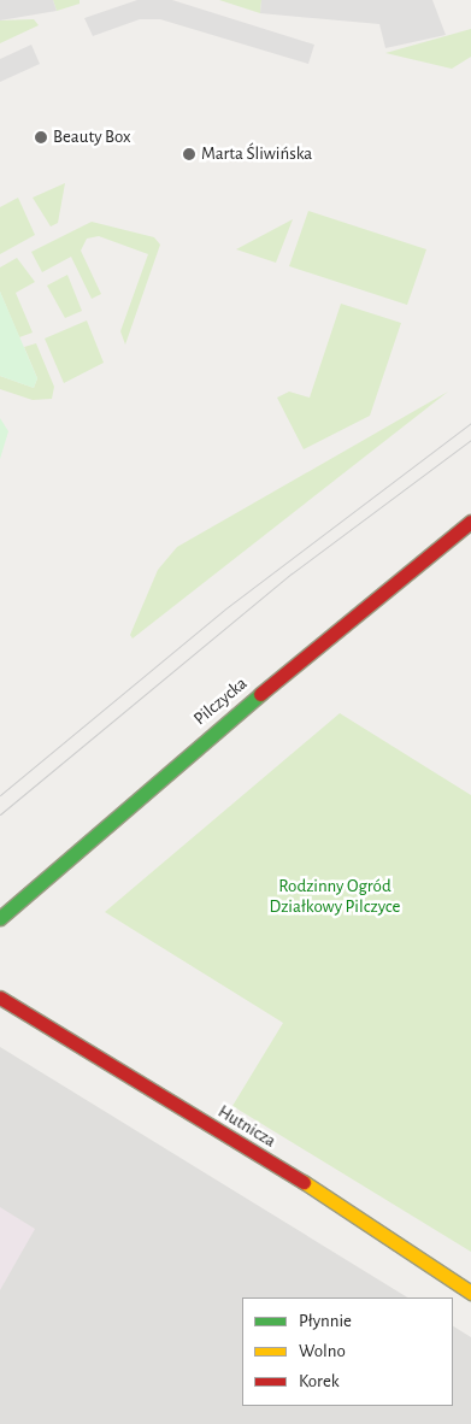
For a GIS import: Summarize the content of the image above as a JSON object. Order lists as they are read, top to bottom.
{
  "streets": {
    "street": ["Pilczycka", "Hutnicza"]
  },
  "parks": ["Rodzinny Ogród Działkowy Pilczyce"],
  "places": ["Beauty Box", "Marta Śliwińska"],
  "legend": ["Płynnie", "Wolno", "Korek"]
}
